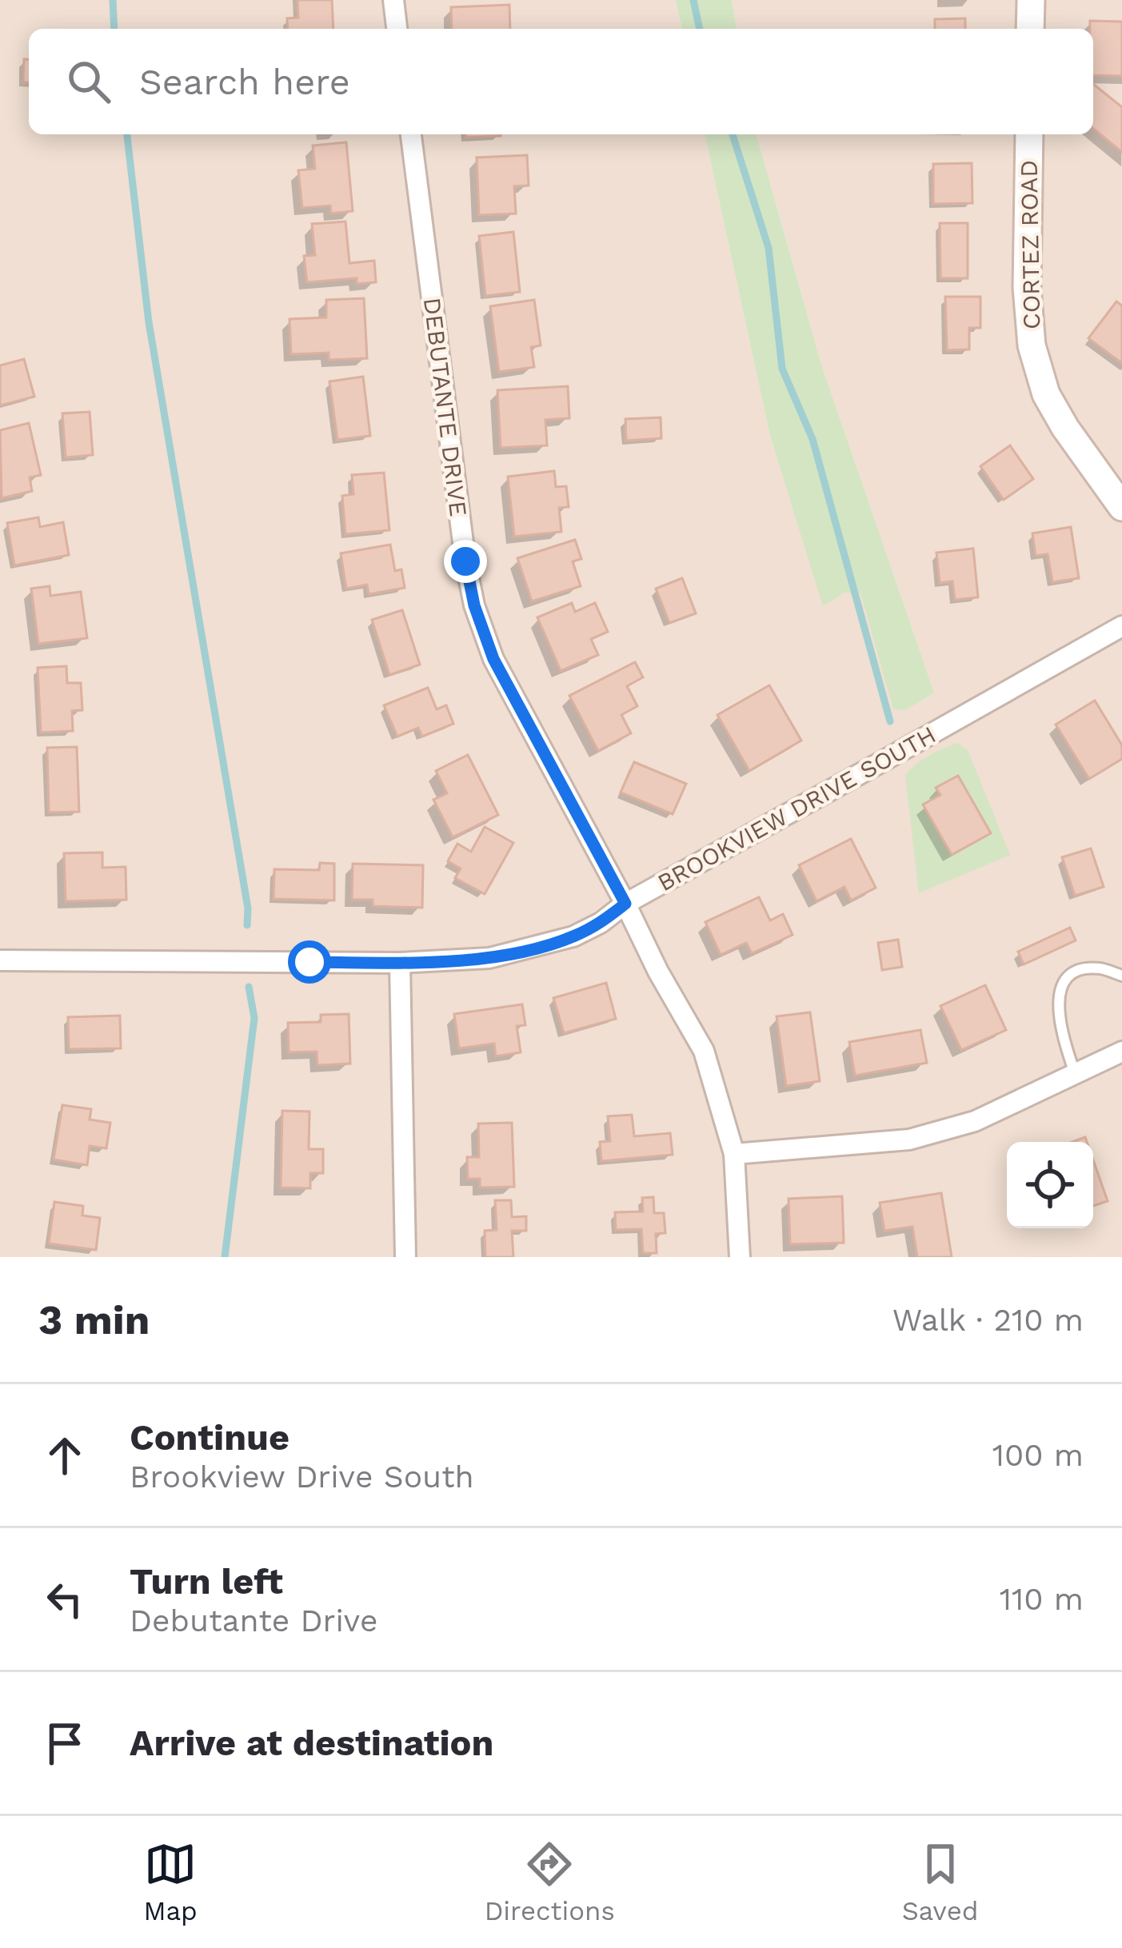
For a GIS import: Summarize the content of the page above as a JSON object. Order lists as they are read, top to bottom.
{
  "streets": {
    "street": ["CORTEZ ROAD", "DEBUTANTE DRIVE", "BROOKVIEW DRIVE SOUTH"]
  },
  "crossings": [
    ["DEBUTANTE DRIVE", "BROOKVIEW DRIVE SOUTH"]
  ],
  "page": {
    "search": "Search here",
    "heading": ["3 min", "Walk · 210 m"],
    "list": [
      ["Continue", "Brookview Drive South", "100 m"],
      ["Turn left", "Debutante Drive", "110 m"],
      "Arrive at destination"
    ],
    "nav": ["Map", "Directions", "Saved"]
  }
}
